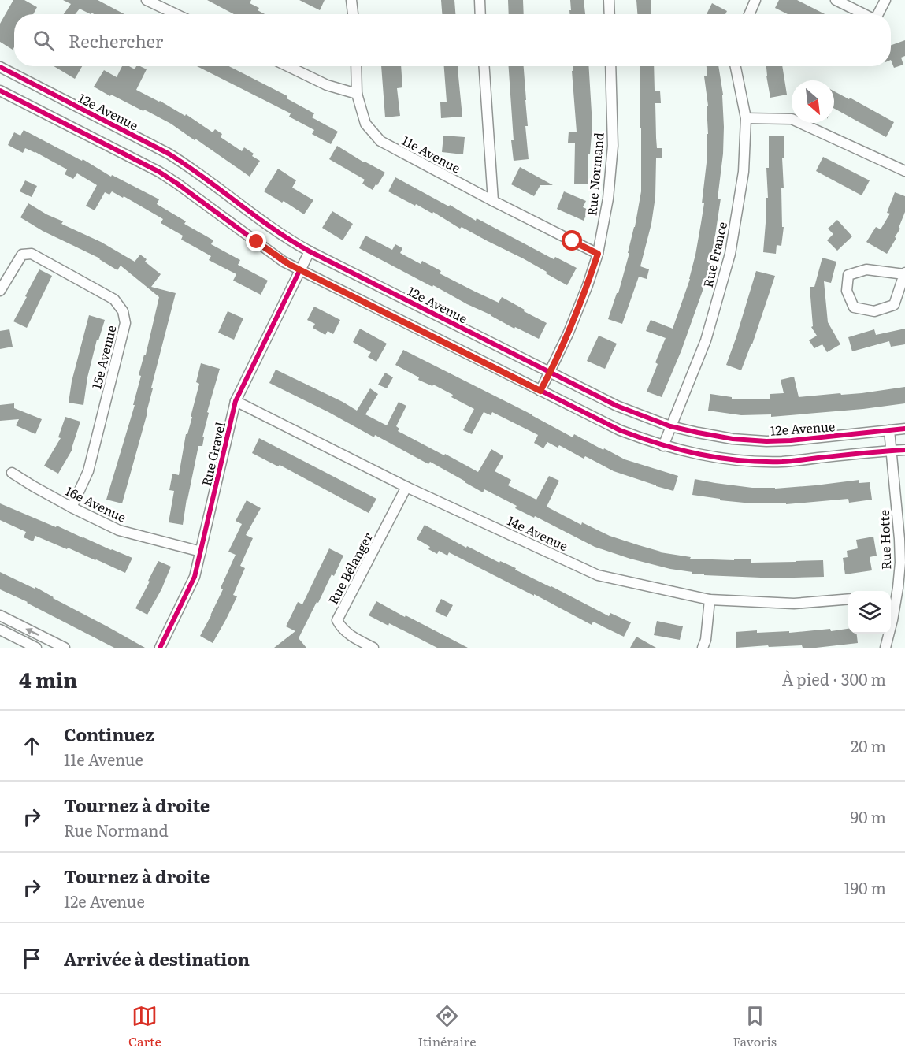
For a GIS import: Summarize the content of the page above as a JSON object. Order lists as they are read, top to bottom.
{
  "streets": {
    "street": [
      "12e Avenue",
      "11e Avenue",
      "Rue Normand",
      "Rue France",
      "15e Avenue",
      "Rue Gravel",
      "16e Avenue",
      "14e Avenue",
      "Rue Hotte",
      "Rue Bélanger"
    ]
  },
  "crossings": [
    ["12e Avenue", "Rue Normand"],
    ["12e Avenue", "Rue France"],
    ["12e Avenue", "Rue Gravel"],
    ["12e Avenue", "Rue Hotte"],
    ["11e Avenue", "Rue Normand"],
    ["15e Avenue", "16e Avenue"],
    ["Rue Gravel", "16e Avenue"],
    ["Rue Gravel", "14e Avenue"],
    ["14e Avenue", "Rue Bélanger"]
  ],
  "north": "bottom right",
  "page": {
    "search": "Rechercher",
    "heading": ["4 min", "À pied · 300 m"],
    "list": [
      ["Continuez", "11e Avenue", "20 m"],
      ["Tournez à droite", "Rue Normand", "90 m"],
      ["Tournez à droite", "12e Avenue", "190 m"],
      "Arrivée à destination"
    ],
    "nav": ["Carte", "Itinéraire", "Favoris"]
  }
}
